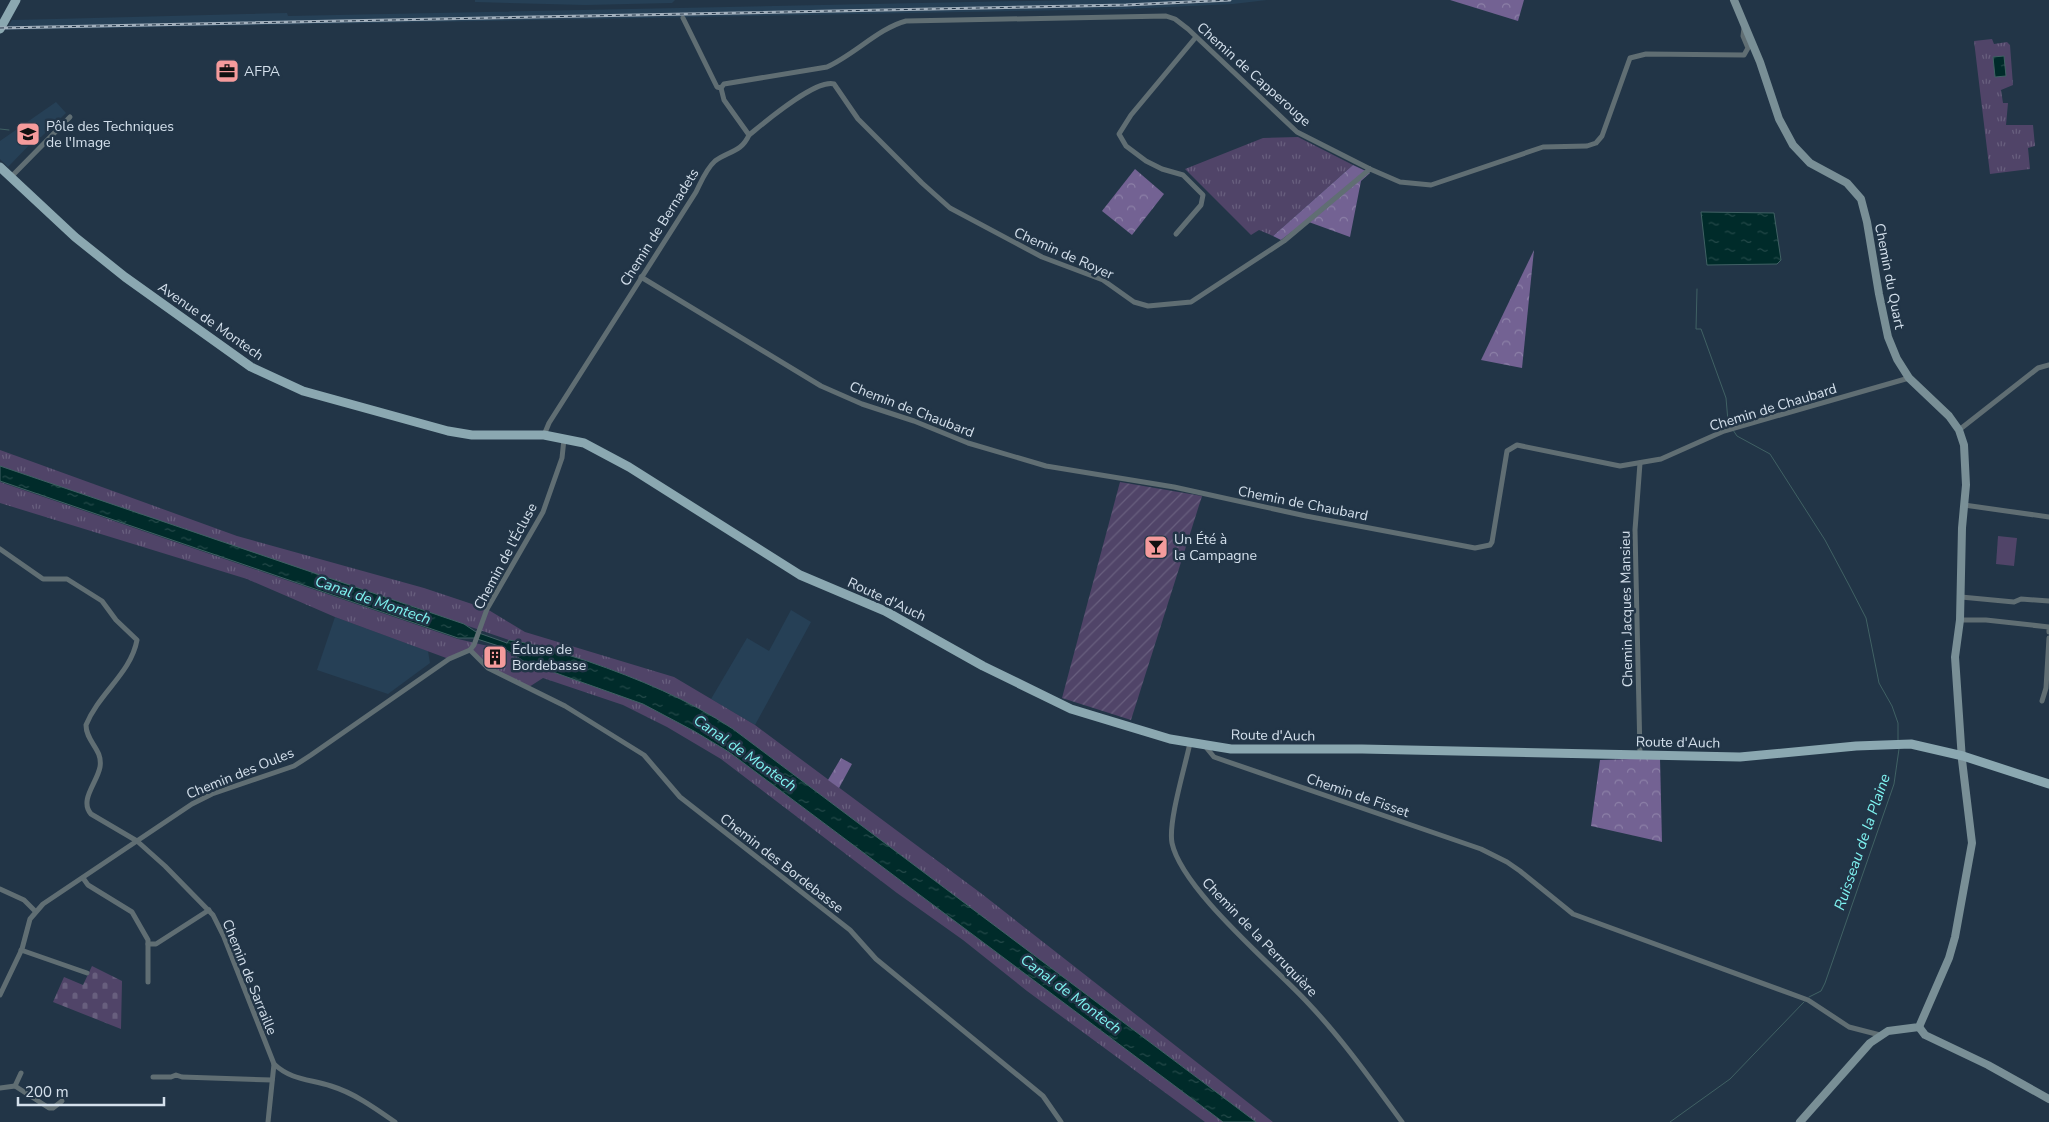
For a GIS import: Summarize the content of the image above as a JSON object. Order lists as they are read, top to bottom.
{
  "streets": {
    "main road": ["Avenue de Montech", "Route d'Auch"],
    "street": [
      "Chemin de Capperouge",
      "Chemin de Bernadets",
      "Chemin de Royer",
      "Chemin du Quart",
      "Chemin de Chaubard",
      "Chemin de l'Écluse",
      "Chemin Jacques Mansieu",
      "Chemin des Oules",
      "Chemin de Fisset",
      "Chemin des Bordebasse",
      "Chemin de la Perruquière",
      "Chemin de Sarraille"
    ]
  },
  "crossings": [
    ["Chemin de Capperouge", "Chemin de Royer"],
    ["Chemin de Capperouge", "Chemin du Quart"],
    ["Chemin de Bernadets", "Chemin de Royer"],
    ["Chemin de Bernadets", "Avenue de Montech"],
    ["Chemin de Bernadets", "Chemin de Chaubard"],
    ["Chemin du Quart", "Chemin de Chaubard"],
    ["Chemin du Quart", "Route d'Auch"],
    ["Avenue de Montech", "Chemin de l'Écluse"],
    ["Avenue de Montech", "Route d'Auch"],
    ["Chemin de Chaubard", "Chemin Jacques Mansieu"],
    ["Chemin de l'Écluse", "Route d'Auch"],
    ["Chemin de l'Écluse", "Chemin des Oules"],
    ["Chemin de l'Écluse", "Chemin des Bordebasse"],
    ["Route d'Auch", "Chemin Jacques Mansieu"],
    ["Route d'Auch", "Chemin de Fisset"],
    ["Route d'Auch", "Chemin de la Perruquière"],
    ["Chemin des Oules", "Chemin des Bordebasse"],
    ["Chemin des Oules", "Chemin de Sarraille"]
  ],
  "water": ["Canal de Montech", "Ruisseau de la Plaine"],
  "places": {
    "office": ["AFPA"],
    "school or university": ["Pôle des Techniques de l'Image"],
    "bar": ["Un Été à la Campagne"],
    "building": ["Écluse de Bordebasse"]
  },
  "scale_bar": "200 m"
}
